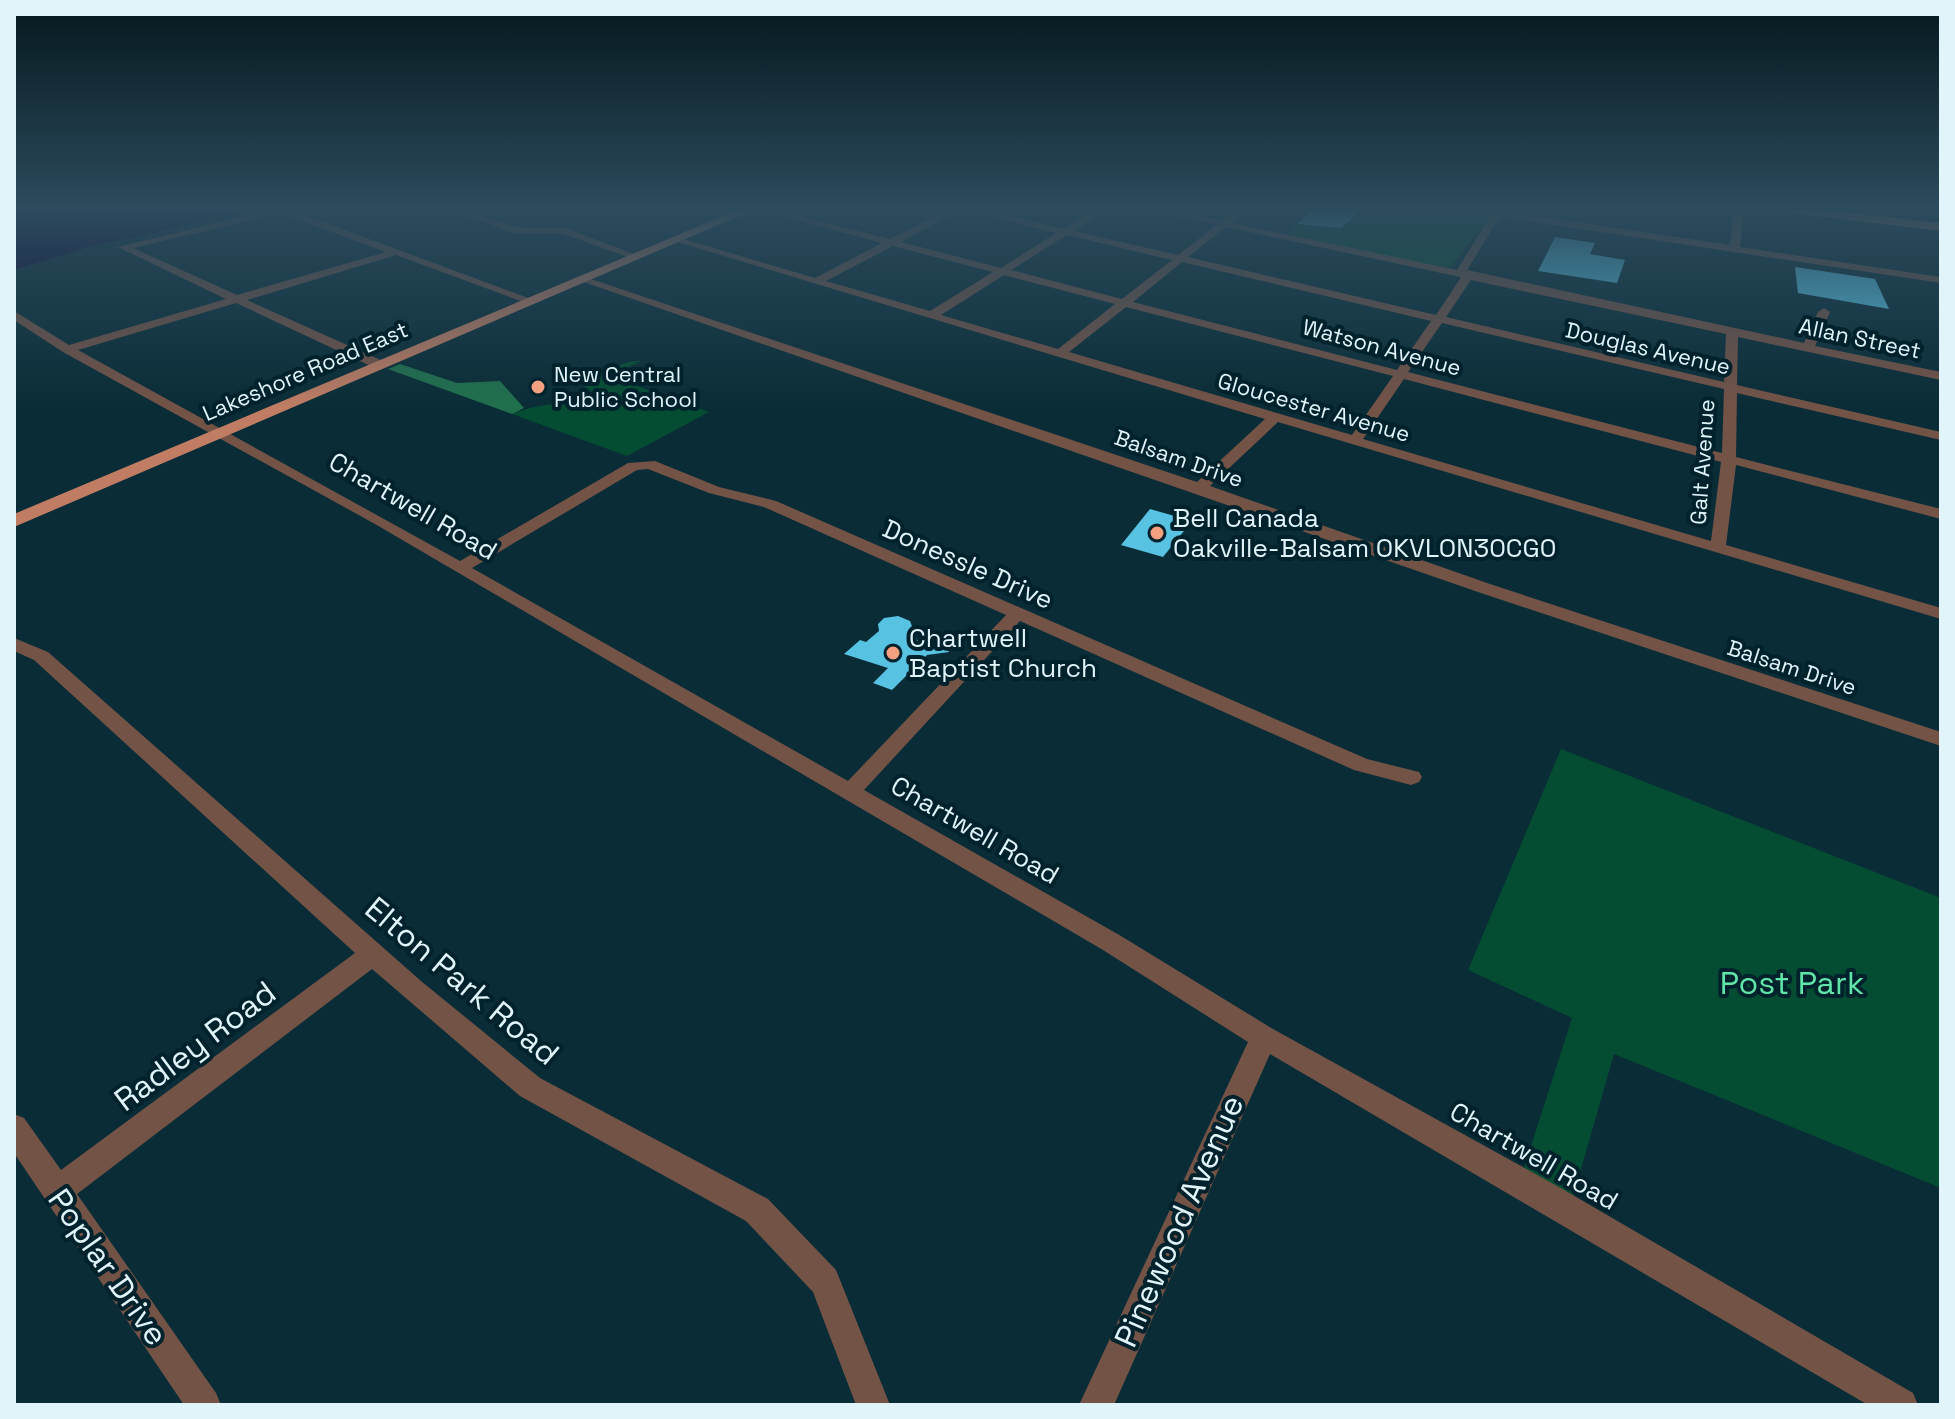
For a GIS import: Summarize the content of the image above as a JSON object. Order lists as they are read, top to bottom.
{
  "streets": {
    "main road": ["Lakeshore Road East"],
    "street": [
      "Allan Street",
      "Watson Avenue",
      "Douglas Avenue",
      "Gloucester Avenue",
      "Balsam Drive",
      "Galt Avenue",
      "Chartwell Road",
      "Donessle Drive",
      "Elton Park Road",
      "Radley Road",
      "Pinewood Avenue",
      "Poplar Drive"
    ]
  },
  "crossings": [
    ["Allan Street", "Galt Avenue"],
    ["Watson Avenue", "Galt Avenue"],
    ["Douglas Avenue", "Galt Avenue"],
    ["Lakeshore Road East", "Balsam Drive"],
    ["Lakeshore Road East", "Chartwell Road"],
    ["Gloucester Avenue", "Galt Avenue"],
    ["Chartwell Road", "Donessle Drive"],
    ["Chartwell Road", "Pinewood Avenue"],
    ["Elton Park Road", "Radley Road"],
    ["Radley Road", "Poplar Drive"]
  ],
  "parks": ["Post Park"],
  "places": ["New Central Public School", "Bell Canada Oakville-Balsam OKVLON30CG0", "Chartwell Baptist Church"]
}
